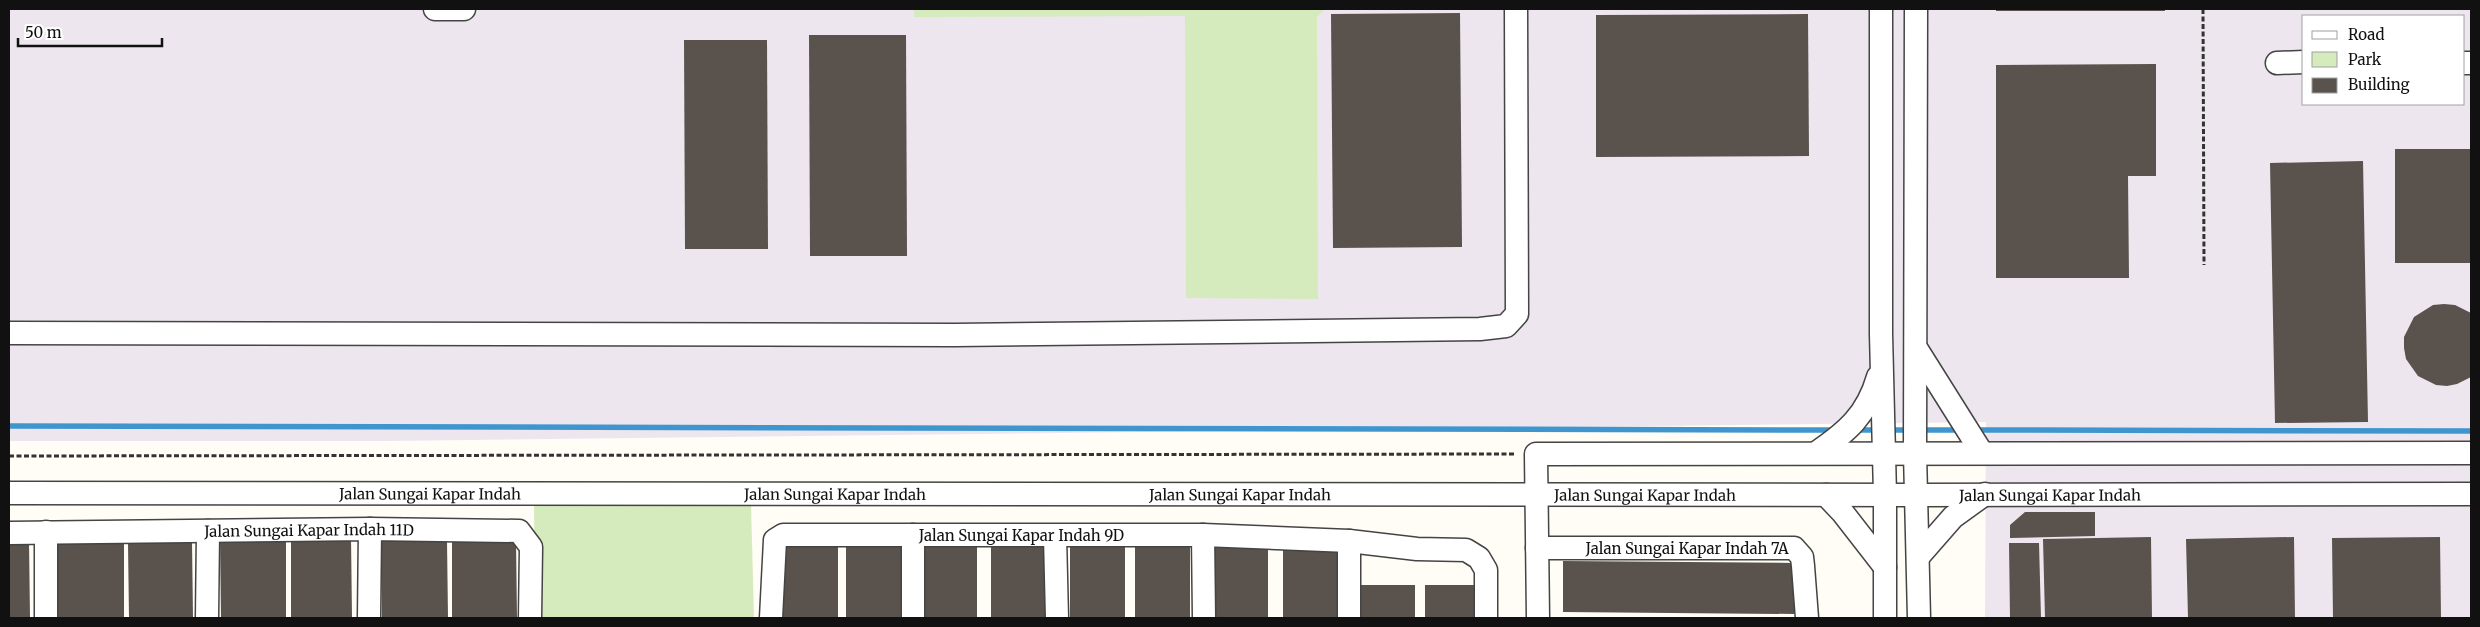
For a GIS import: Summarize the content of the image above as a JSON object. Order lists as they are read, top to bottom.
{
  "streets": {
    "street": [
      "Jalan Sungai Kapar Indah",
      "Jalan Sungai Kapar Indah 11D",
      "Jalan Sungai Kapar Indah 9D",
      "Jalan Sungai Kapar Indah 7A"
    ]
  },
  "legend": ["Road", "Park", "Building"],
  "scale_bar": "50 m"
}
